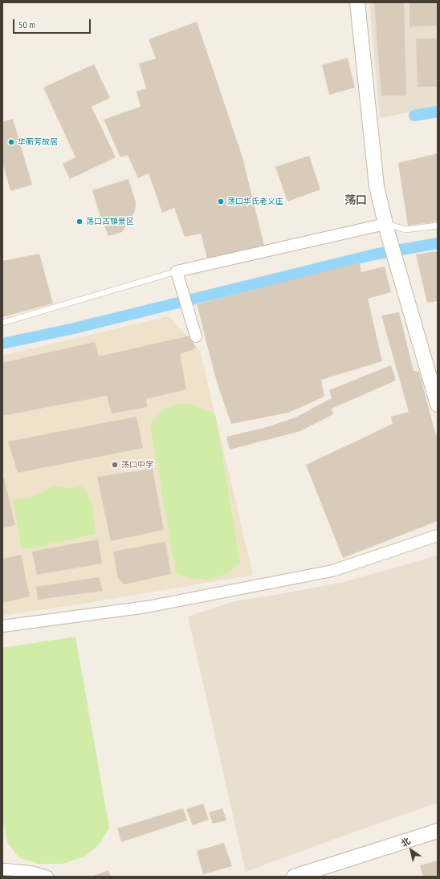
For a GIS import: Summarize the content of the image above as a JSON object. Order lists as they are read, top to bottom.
{
  "districts": ["荡口"],
  "places": [
    "华蘅芳故居",
    "荡口华氏老义庄",
    "荡口古镇景区",
    "荡口中学"
  ],
  "scale_bar": "50 m",
  "north": "top left"
}
